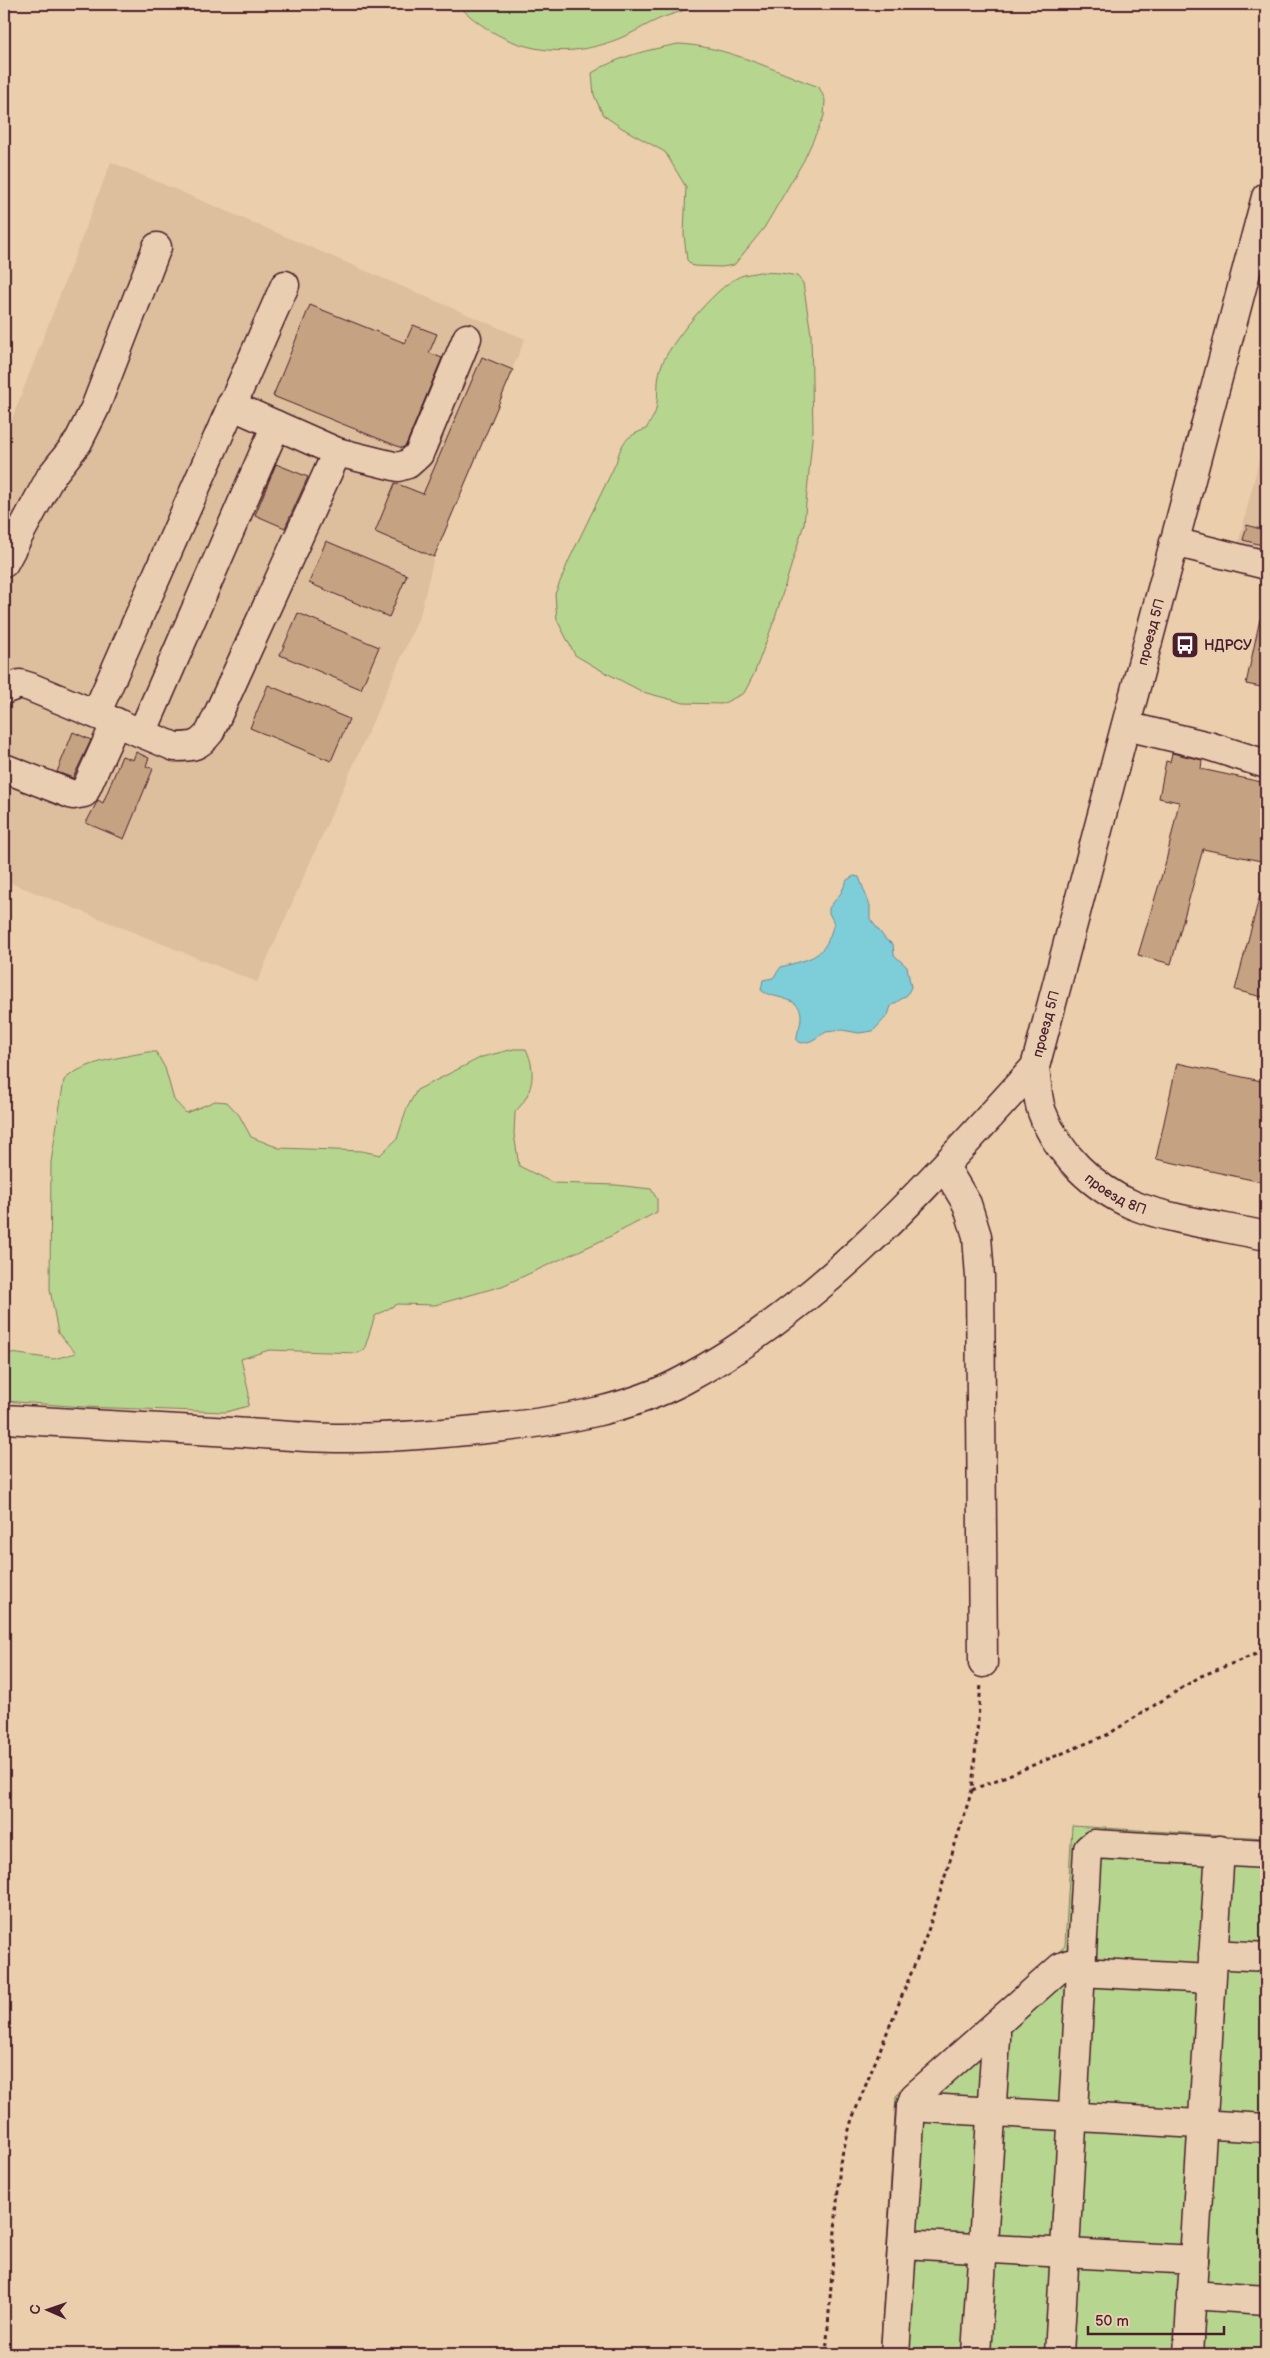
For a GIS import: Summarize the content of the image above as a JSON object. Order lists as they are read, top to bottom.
{
  "streets": {
    "street": ["проезд 5П", "проезд 8П"]
  },
  "crossings": [
    ["проезд 5П", "проезд 8П"]
  ],
  "places": {
    "bus stop": ["НДРСУ"]
  },
  "scale_bar": "50 m",
  "north": "left"
}
